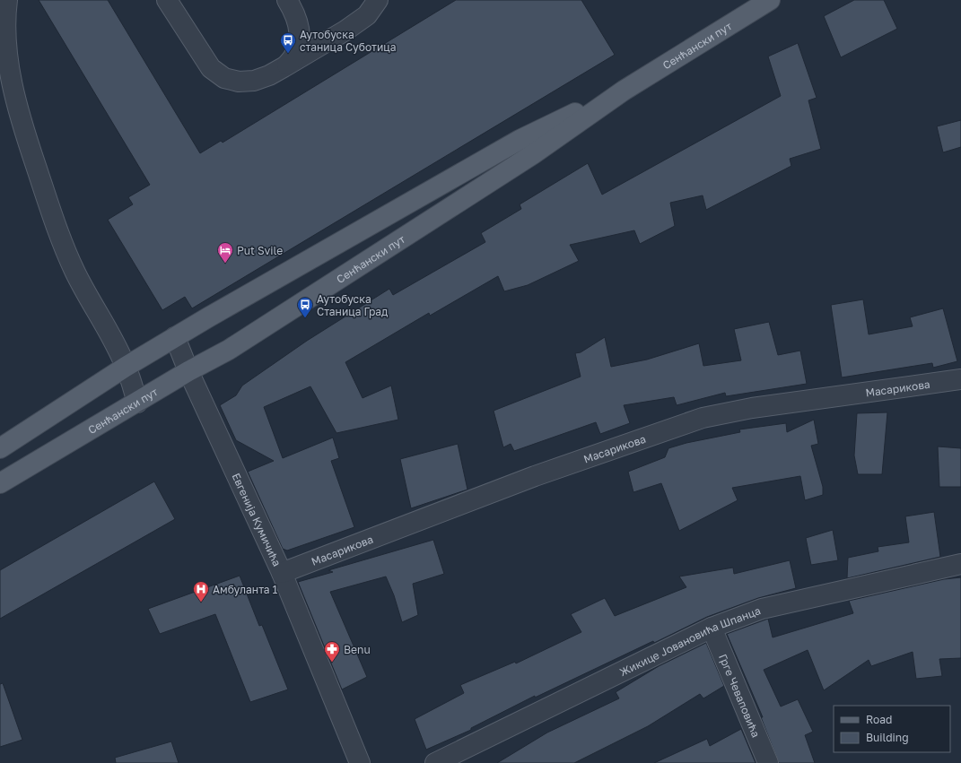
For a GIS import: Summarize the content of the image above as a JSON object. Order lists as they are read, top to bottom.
{
  "streets": {
    "main road": ["Сенћански пут"],
    "street": [
      "Масарикова",
      "Евгенија Кумичића",
      "Жикице Јовановића Шпанца",
      "Грге Чеваповића"
    ]
  },
  "crossings": [
    ["Сенћански пут", "Евгенија Кумичића"],
    ["Масарикова", "Евгенија Кумичића"],
    ["Жикице Јовановића Шпанца", "Грге Чеваповића"]
  ],
  "places": {
    "bus stop": ["Аутобуска станица Суботица", "Аутобуска Станица Град"],
    "hotel": ["Put Svile"],
    "hospital": ["Амбуланта 1"],
    "pharmacy": ["Benu"]
  },
  "legend": ["Road", "Building"]
}
